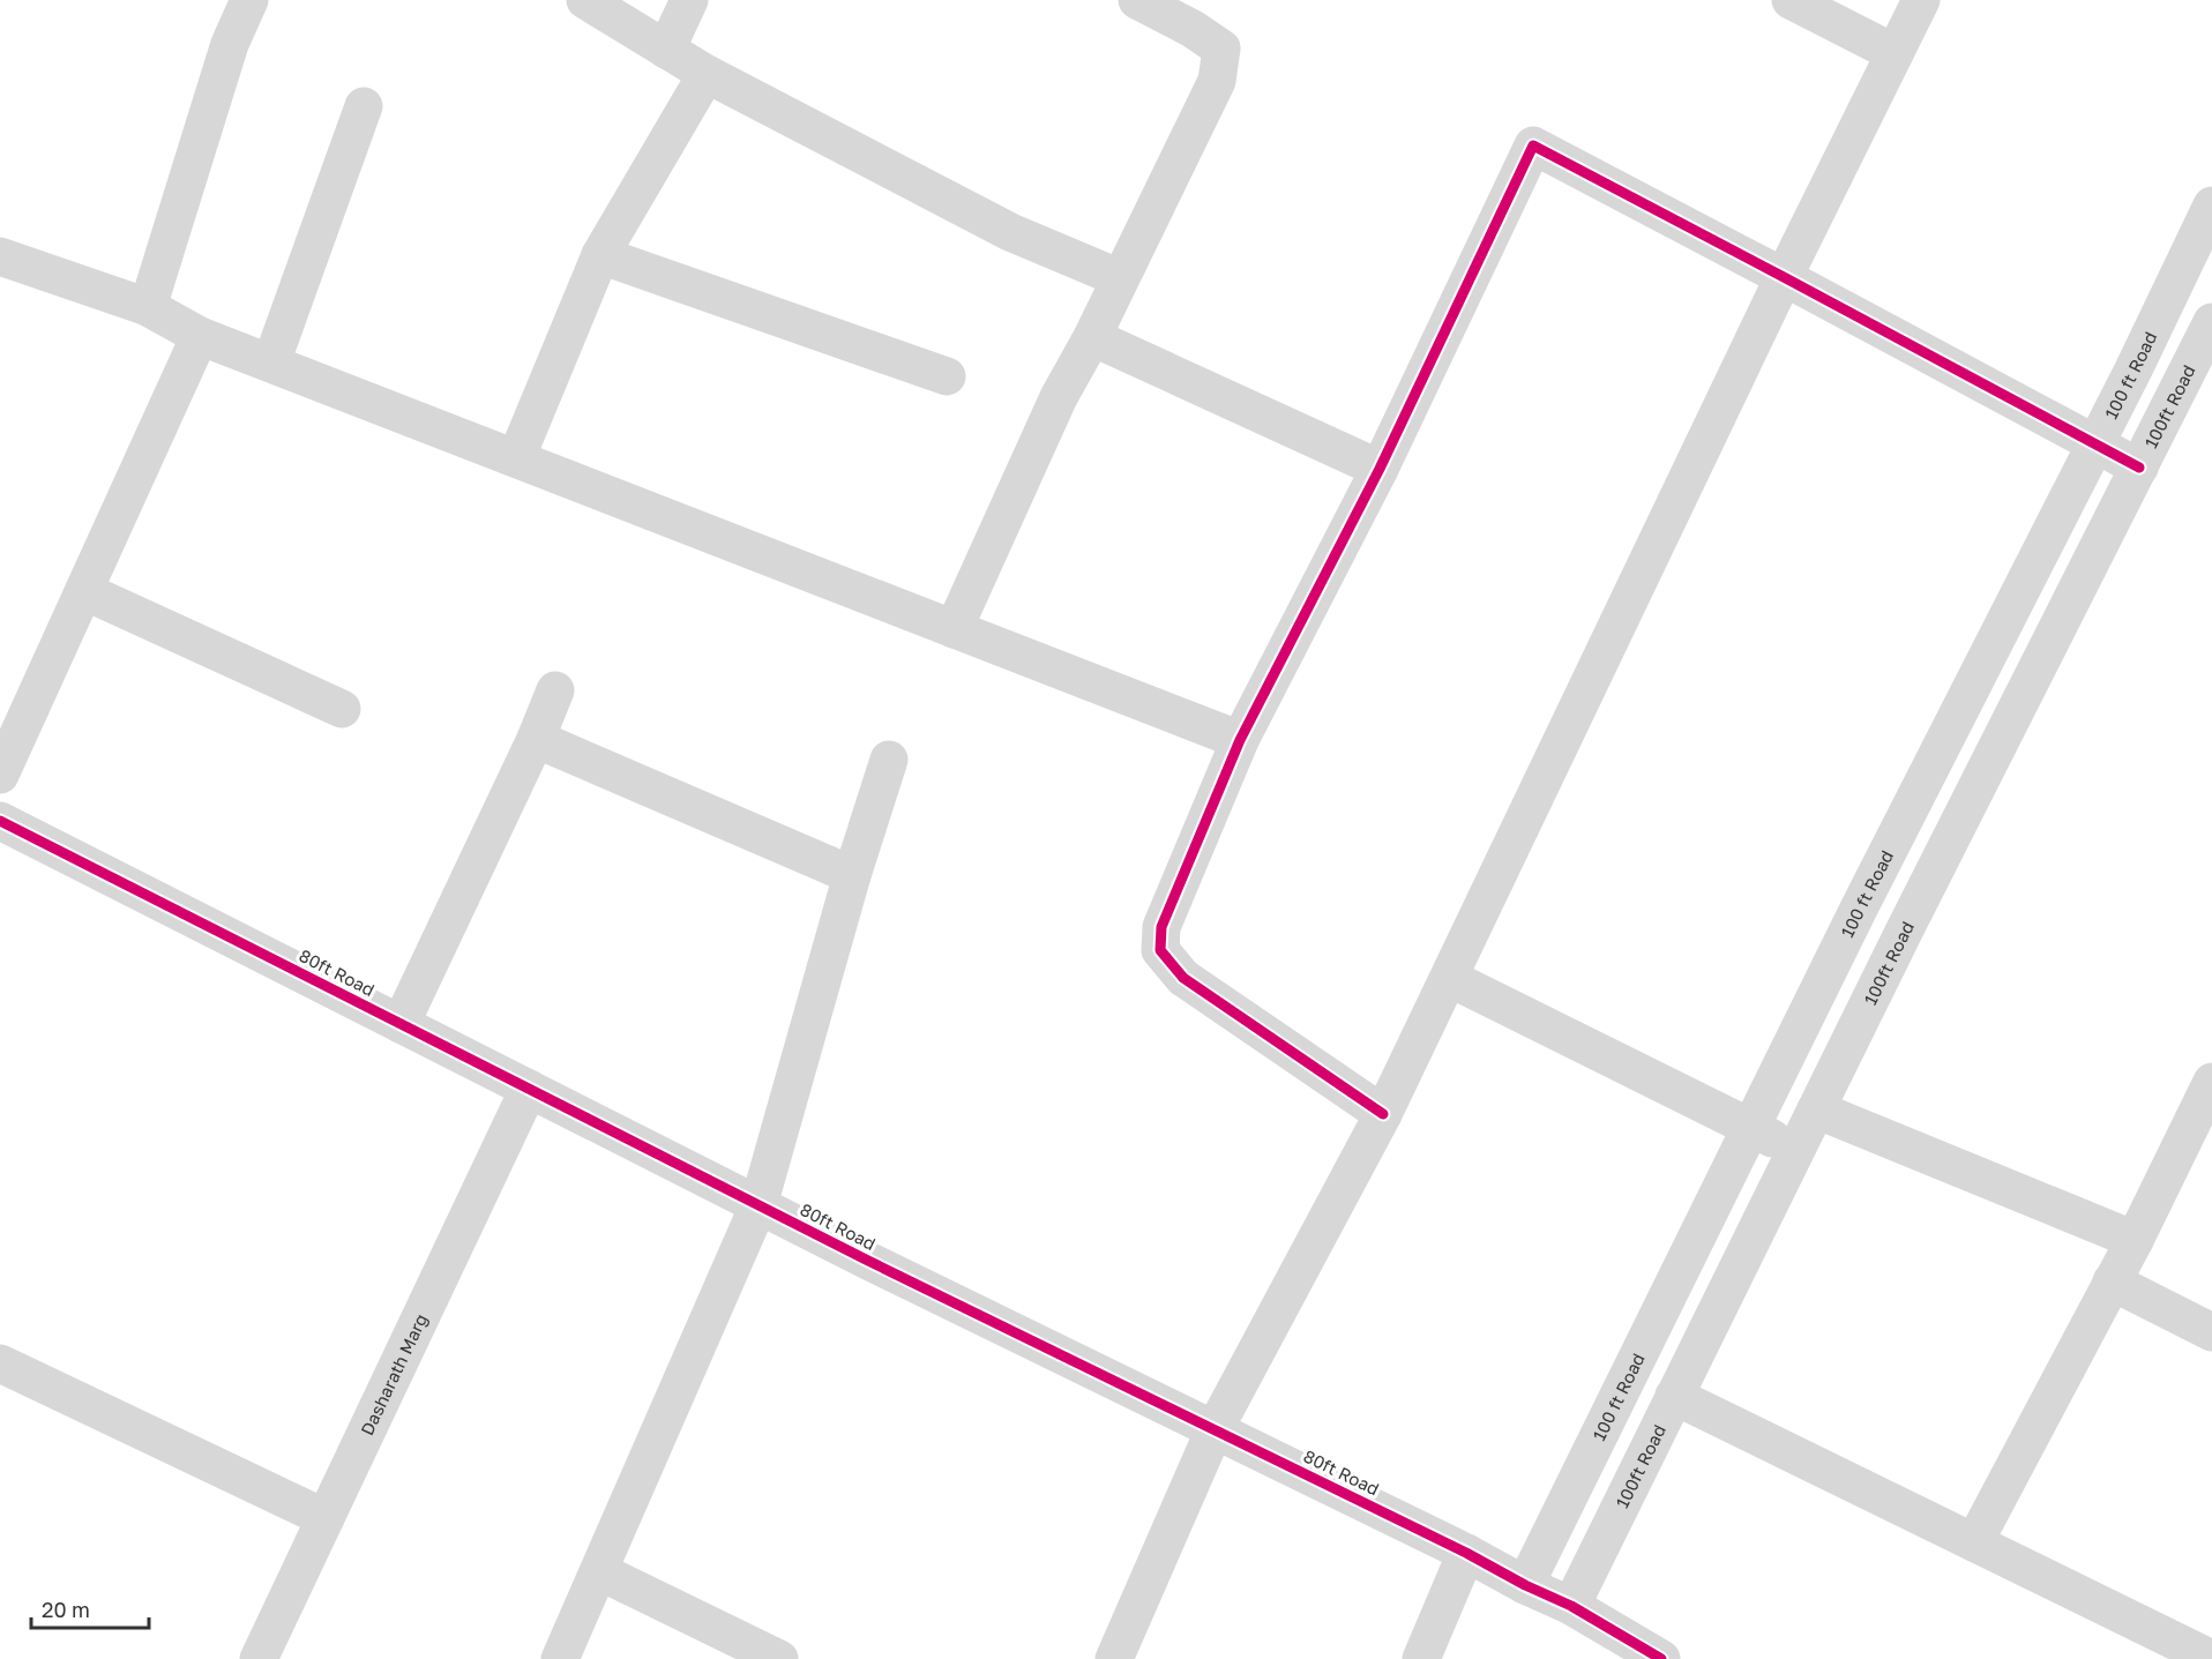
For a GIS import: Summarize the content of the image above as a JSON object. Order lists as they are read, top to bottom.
{
  "streets": {
    "street": [
      "100 ft Road",
      "100ft Road",
      "80ft Road",
      "Dasharath Marg"
    ]
  },
  "crossings": [
    ["100 ft Road", "80ft Road"],
    ["100ft Road", "80ft Road"],
    ["80ft Road", "Dasharath Marg"]
  ],
  "scale_bar": "20 m"
}
